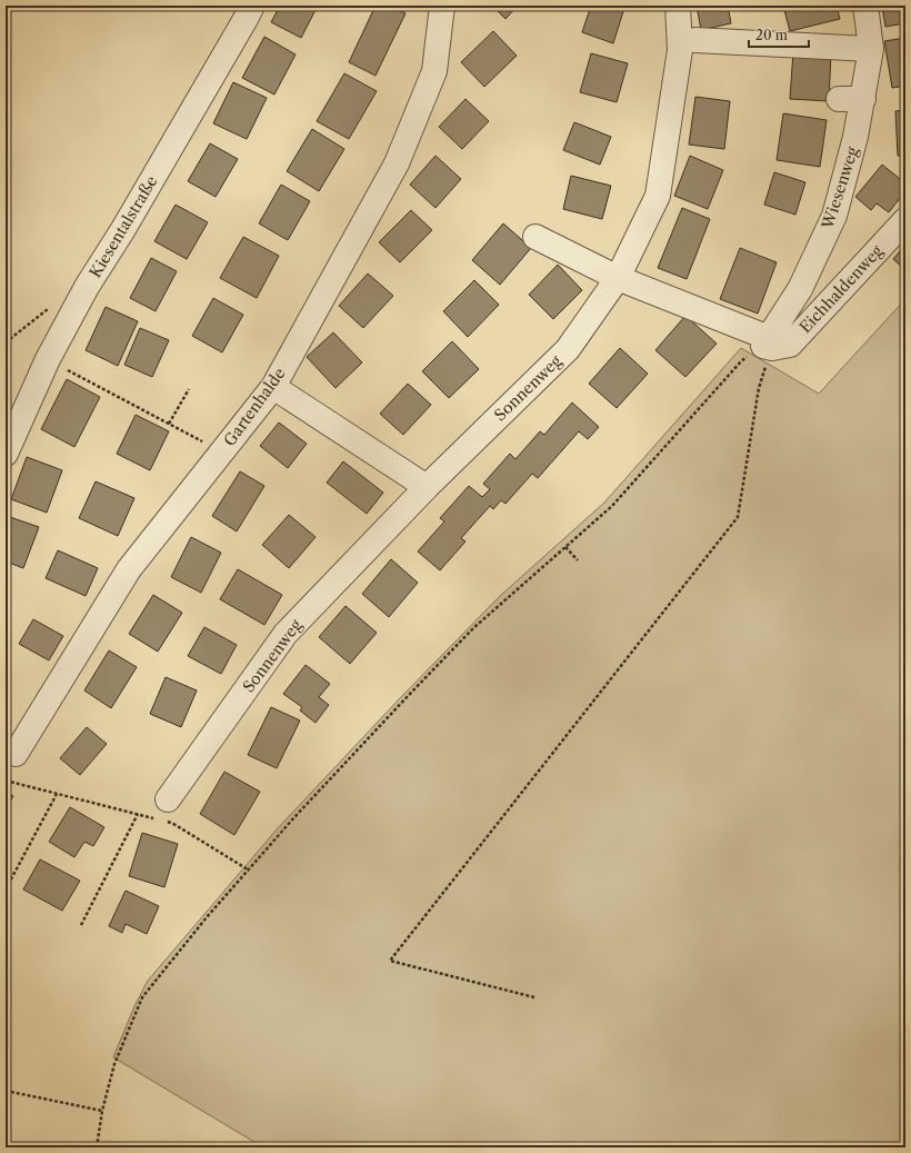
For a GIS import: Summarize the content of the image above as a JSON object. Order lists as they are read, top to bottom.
{
  "streets": {
    "street": [
      "Wiesenweg",
      "Kiesentalstraße",
      "Eichhaldenweg",
      "Sonnenweg",
      "Gartenhalde"
    ]
  },
  "crossings": [
    ["Wiesenweg", "Eichhaldenweg"]
  ],
  "scale_bar": "20 m"
}
